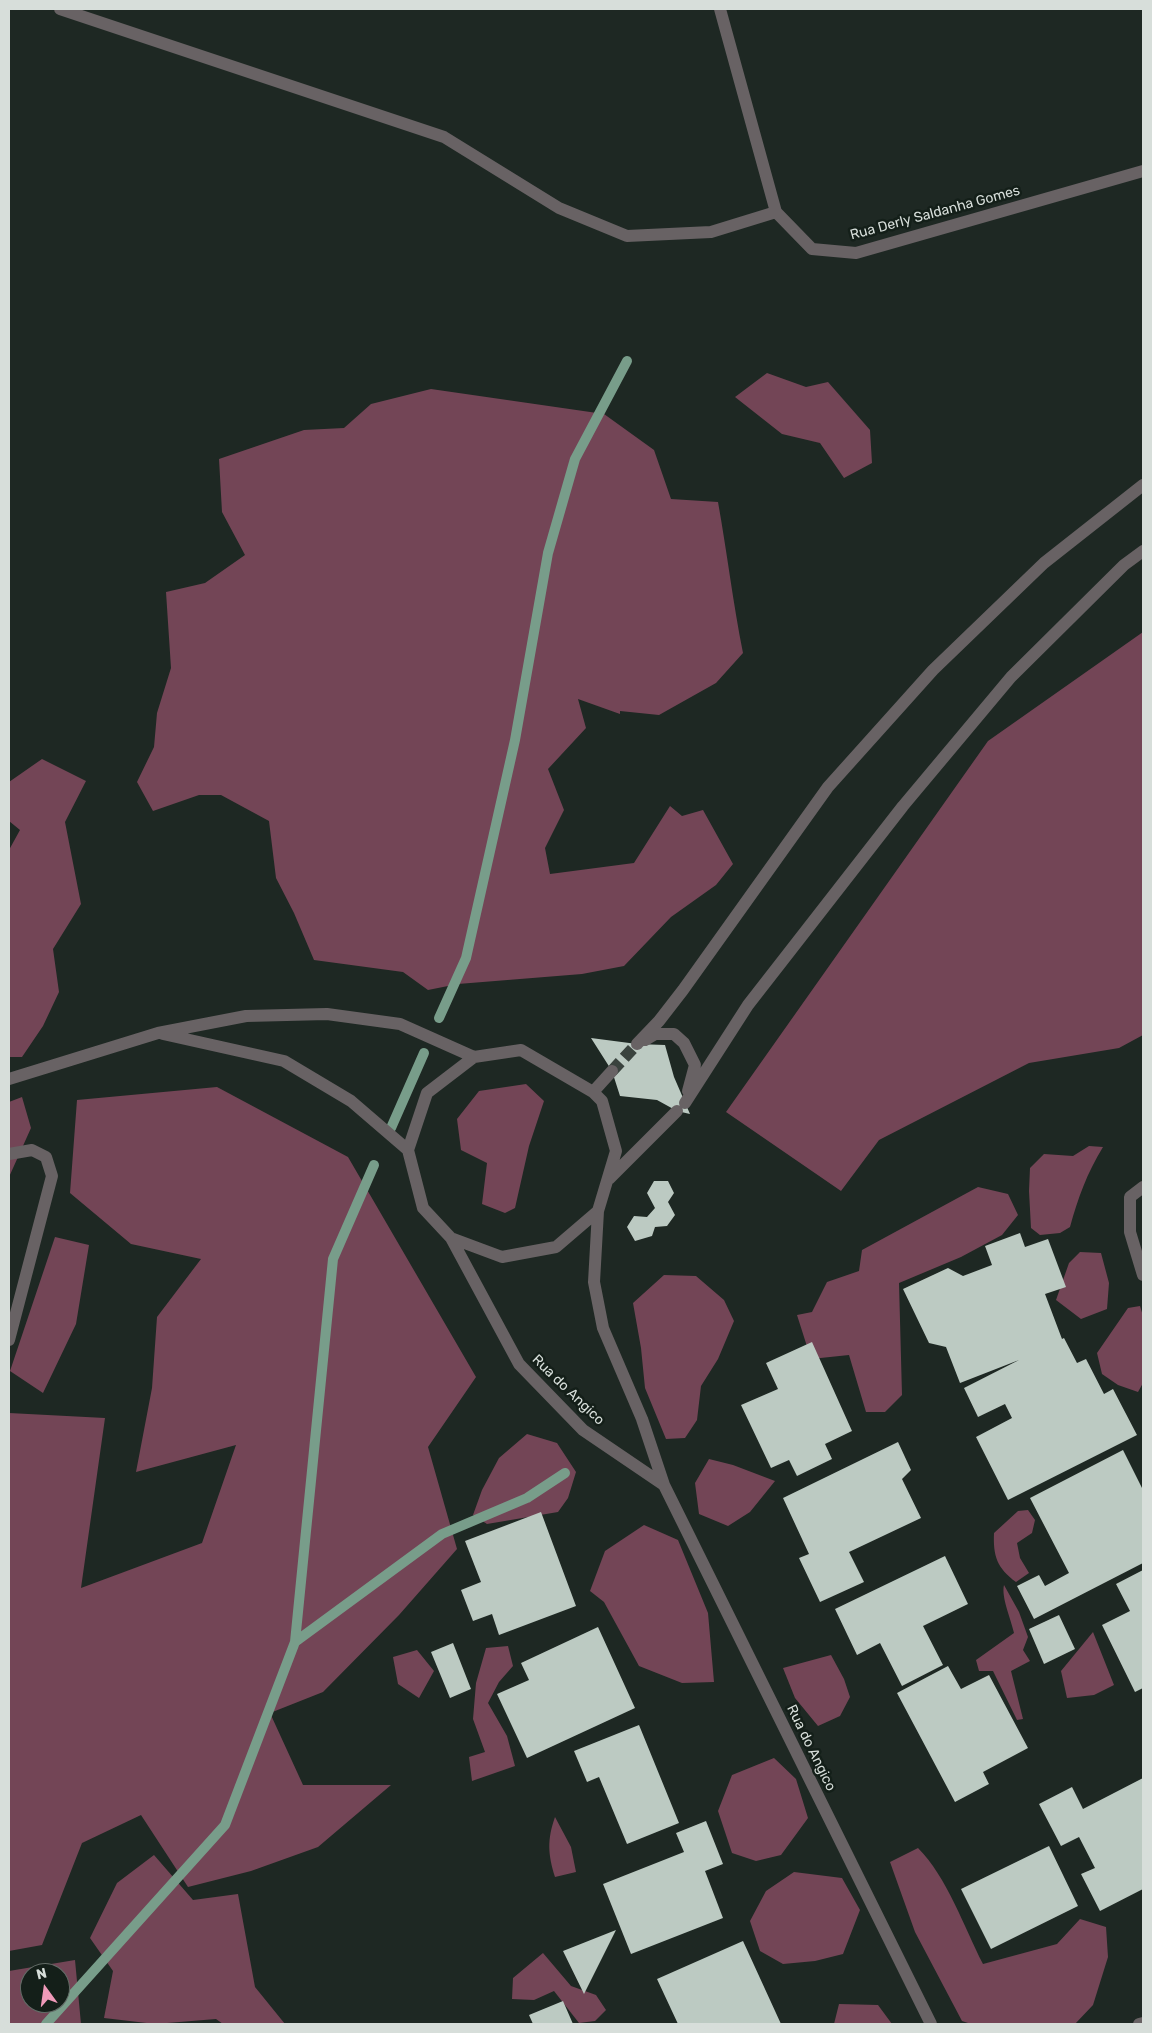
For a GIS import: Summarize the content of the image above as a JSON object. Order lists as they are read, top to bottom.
{
  "streets": {
    "street": ["Rua Derly Saldanha Gomes", "Rua do Angico"]
  },
  "north": "top"
}
